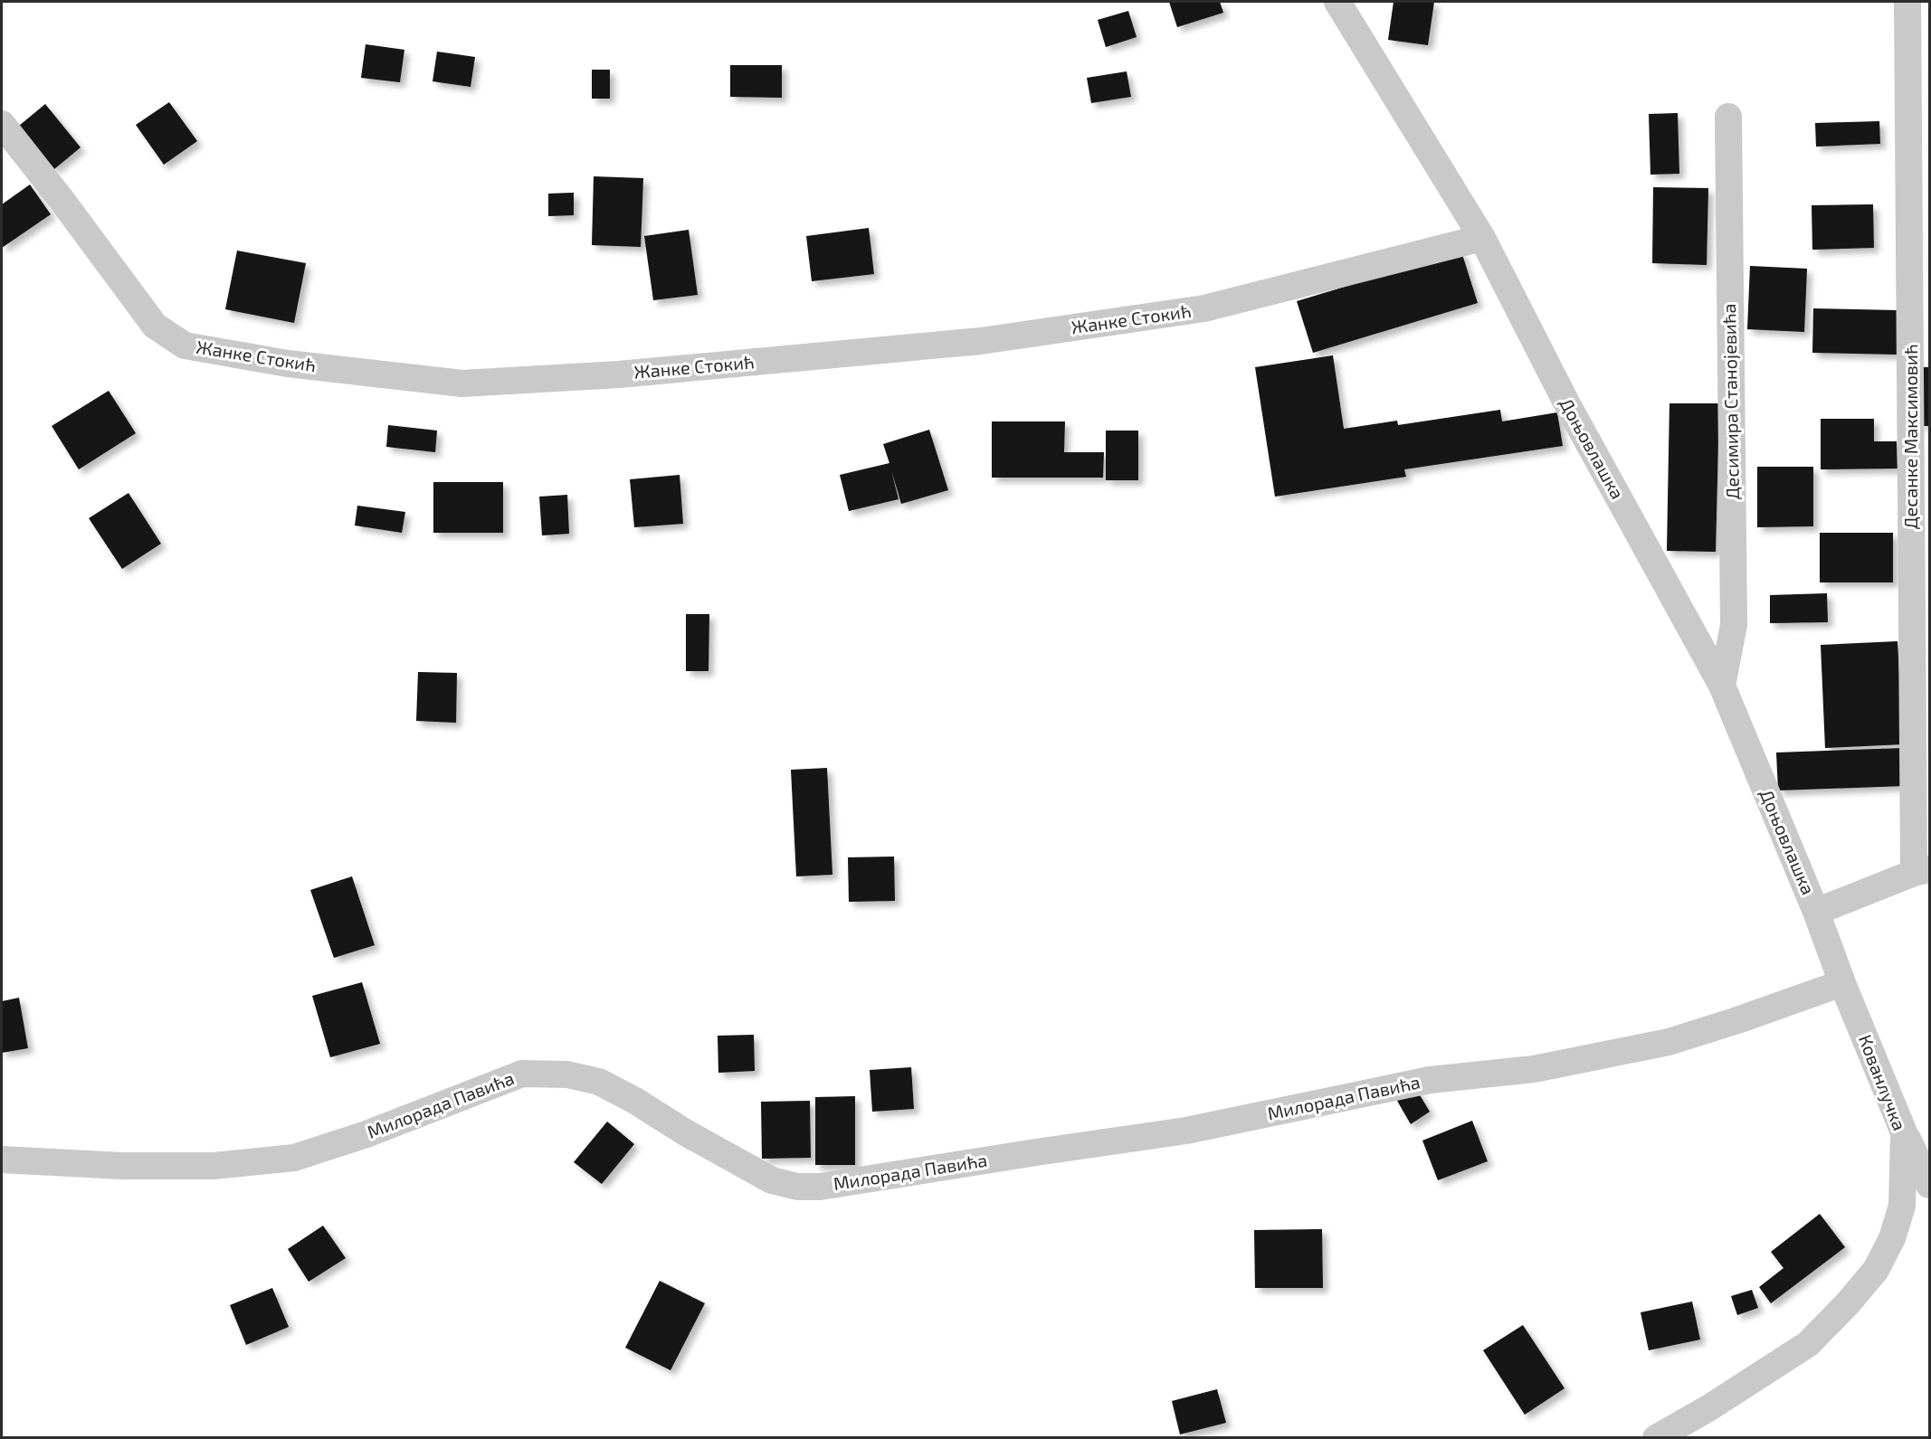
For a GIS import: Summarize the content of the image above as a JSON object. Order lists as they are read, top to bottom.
{
  "streets": {
    "street": [
      "Жанке Стокић",
      "Десимира Станојевића",
      "Десанке Максимовић",
      "Доњовлашка",
      "Кованлучка",
      "Милорада Павића"
    ]
  },
  "crossings": [
    ["Жанке Стокић", "Доњовлашка"],
    ["Десимира Станојевића", "Доњовлашка"],
    ["Доњовлашка", "Кованлучка"],
    ["Кованлучка", "Милорада Павића"]
  ]
}
